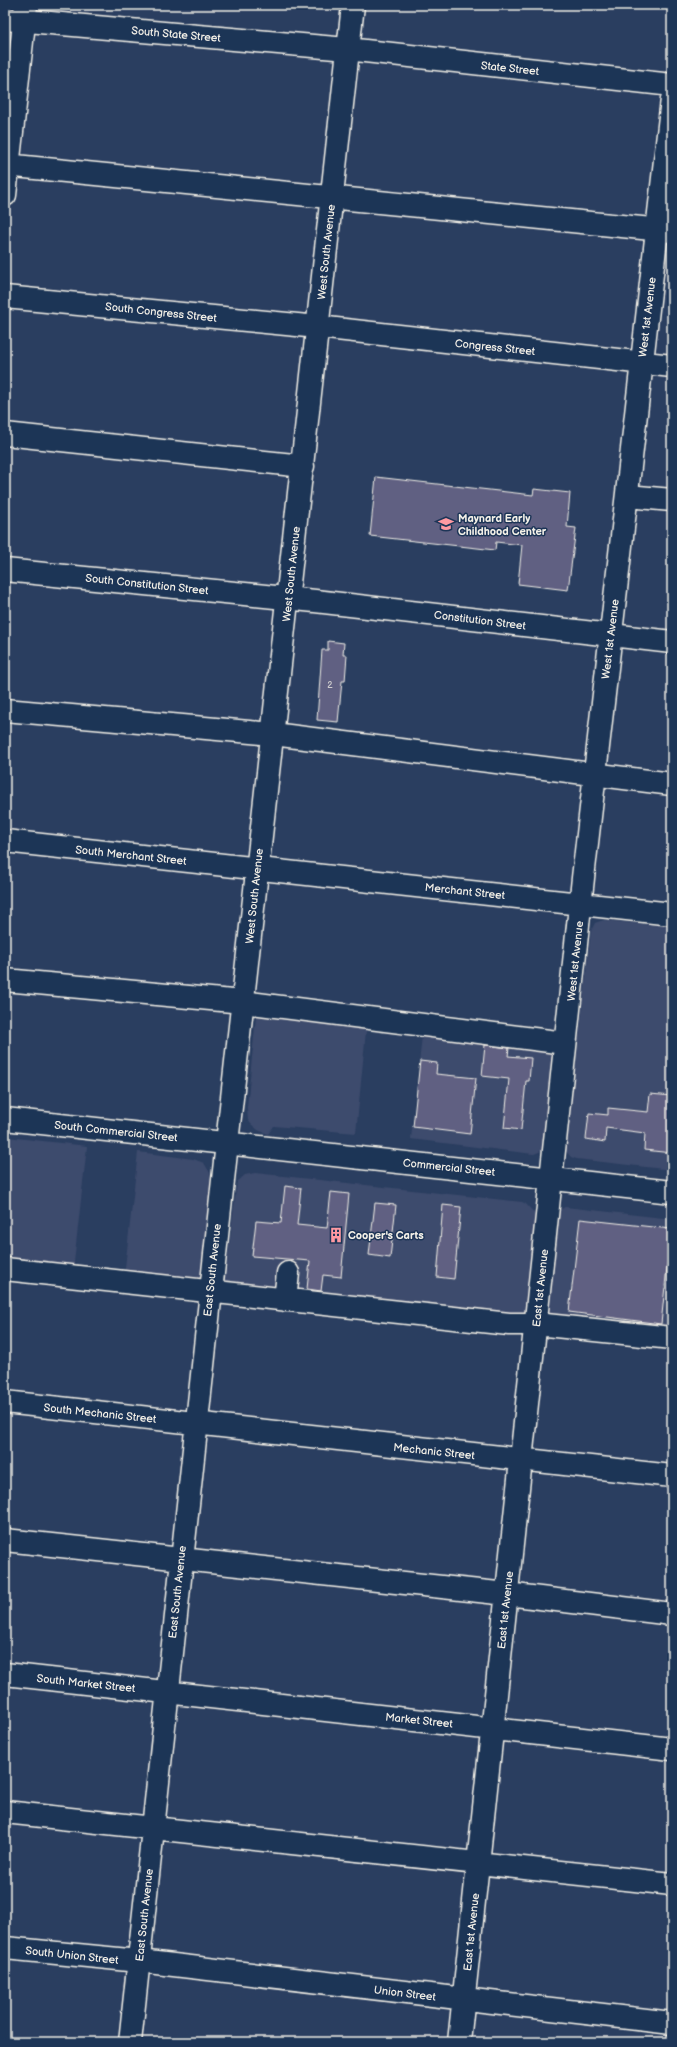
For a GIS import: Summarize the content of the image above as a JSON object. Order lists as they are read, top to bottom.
{
  "streets": {
    "street": [
      "South State Street",
      "State Street",
      "West South Avenue",
      "South Congress Street",
      "West 1st Avenue",
      "Congress Street",
      "South Constitution Street",
      "Constitution Street",
      "South Merchant Street",
      "Merchant Street",
      "South Commercial Street",
      "Commercial Street",
      "East South Avenue",
      "East 1st Avenue",
      "South Mechanic Street",
      "Mechanic Street",
      "South Market Street",
      "Market Street",
      "South Union Street",
      "Union Street"
    ]
  },
  "crossings": [
    ["South State Street", "State Street"],
    ["South State Street", "West South Avenue"],
    ["State Street", "West South Avenue"],
    ["West South Avenue", "South Congress Street"],
    ["West South Avenue", "Congress Street"],
    ["West South Avenue", "South Constitution Street"],
    ["West South Avenue", "Constitution Street"],
    ["West South Avenue", "South Merchant Street"],
    ["West South Avenue", "Merchant Street"],
    ["West South Avenue", "South Commercial Street"],
    ["West South Avenue", "Commercial Street"],
    ["West South Avenue", "East South Avenue"],
    ["South Congress Street", "Congress Street"],
    ["West 1st Avenue", "Congress Street"],
    ["West 1st Avenue", "Constitution Street"],
    ["West 1st Avenue", "Merchant Street"],
    ["West 1st Avenue", "Commercial Street"],
    ["West 1st Avenue", "East 1st Avenue"],
    ["South Constitution Street", "Constitution Street"],
    ["South Merchant Street", "Merchant Street"],
    ["South Commercial Street", "Commercial Street"],
    ["South Commercial Street", "East South Avenue"],
    ["Commercial Street", "East South Avenue"],
    ["Commercial Street", "East 1st Avenue"],
    ["East South Avenue", "South Mechanic Street"],
    ["East South Avenue", "Mechanic Street"],
    ["East South Avenue", "South Market Street"],
    ["East South Avenue", "Market Street"],
    ["East South Avenue", "South Union Street"],
    ["East South Avenue", "Union Street"],
    ["East 1st Avenue", "Mechanic Street"],
    ["East 1st Avenue", "Market Street"],
    ["East 1st Avenue", "Union Street"],
    ["South Mechanic Street", "Mechanic Street"],
    ["South Market Street", "Market Street"],
    ["South Union Street", "Union Street"]
  ],
  "places": {
    "school or university": ["Maynard Early Childhood Center"],
    "building": ["Cooper's Carts"]
  },
  "house_numbers": ["2"]
}
